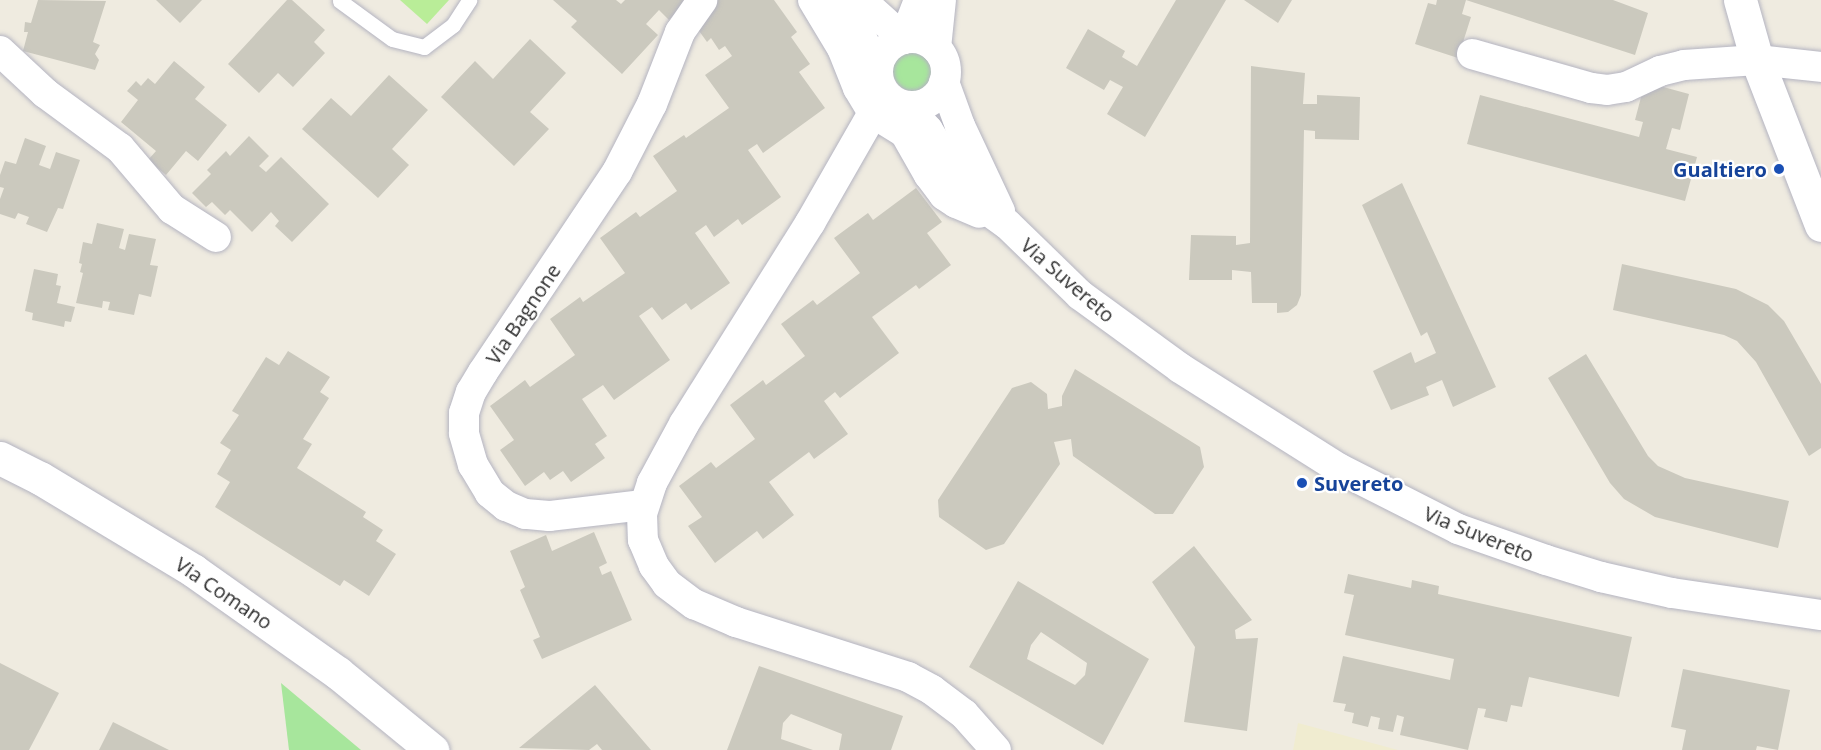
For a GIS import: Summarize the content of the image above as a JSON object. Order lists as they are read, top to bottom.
{
  "streets": {
    "street": ["Via Suvereto", "Via Bagnone", "Via Comano"]
  },
  "places": ["Gualtiero", "Suvereto"]
}
